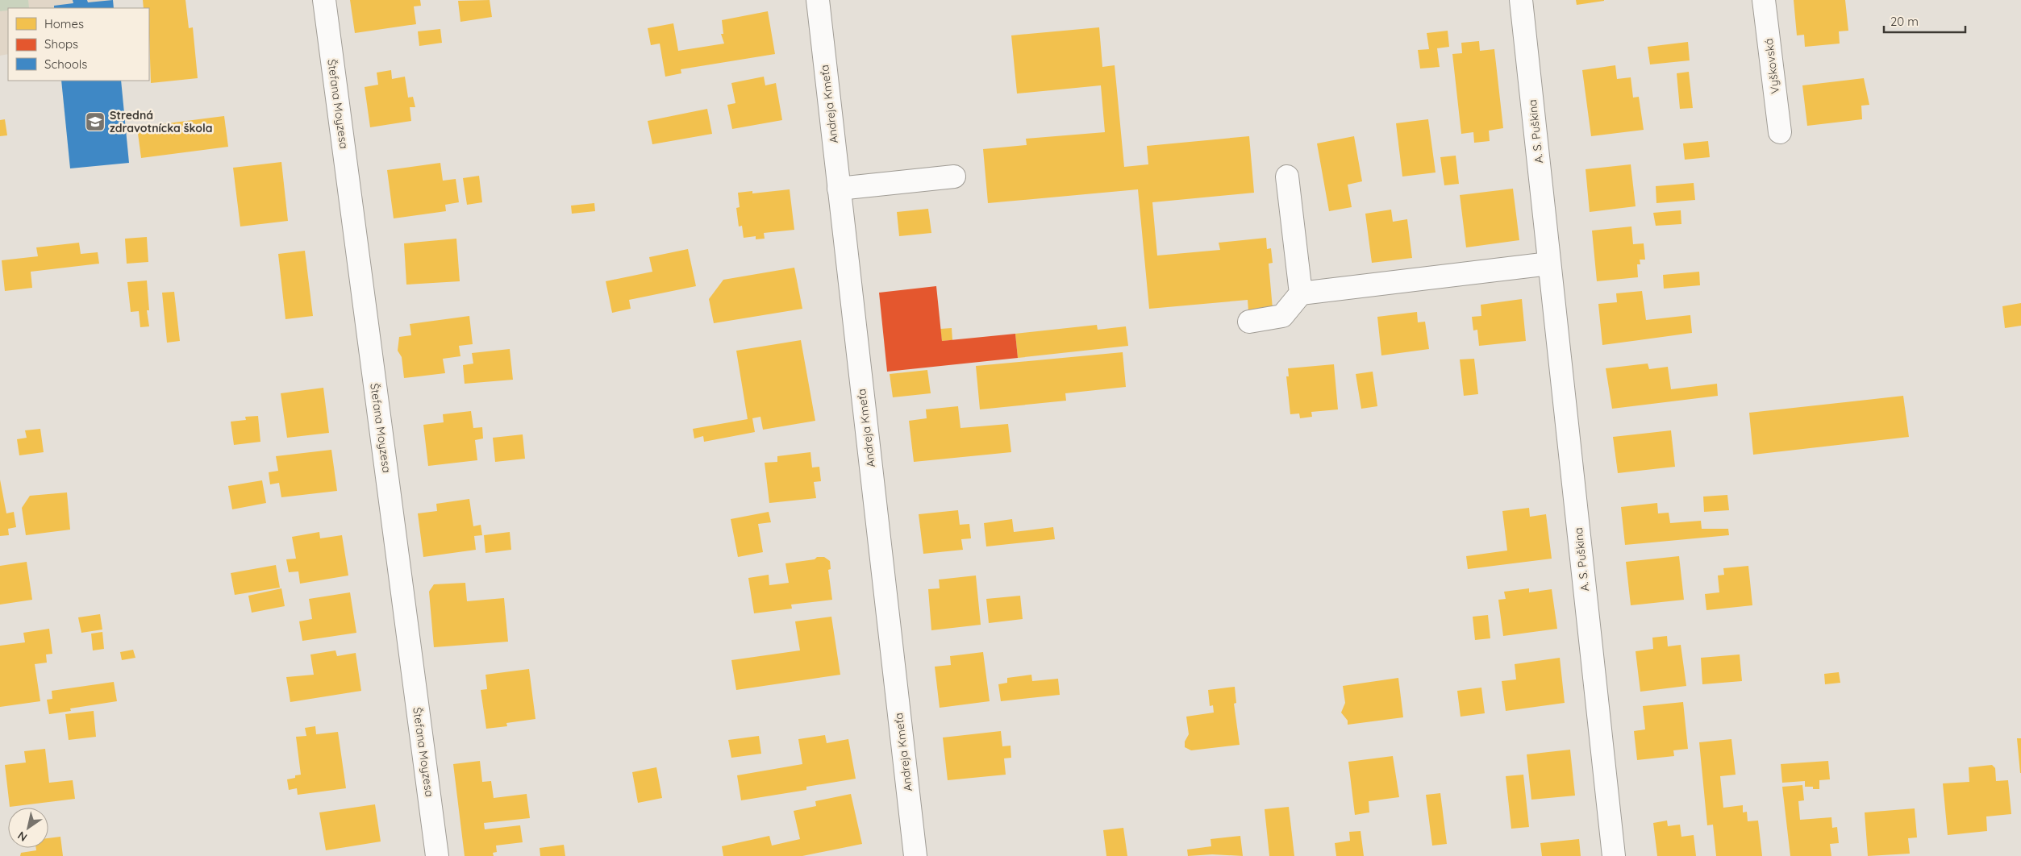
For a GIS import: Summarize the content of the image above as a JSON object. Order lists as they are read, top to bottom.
{
  "streets": {
    "street": [
      "Vyškovská",
      "Štefana Moyzesa",
      "Andreja Kmeťa",
      "A. S. Puškina"
    ]
  },
  "places": {
    "school or university": ["Stredná zdravotnícka škola"]
  },
  "legend": ["Homes", "Shops", "Schools"],
  "scale_bar": "20 m",
  "north": "bottom left"
}
